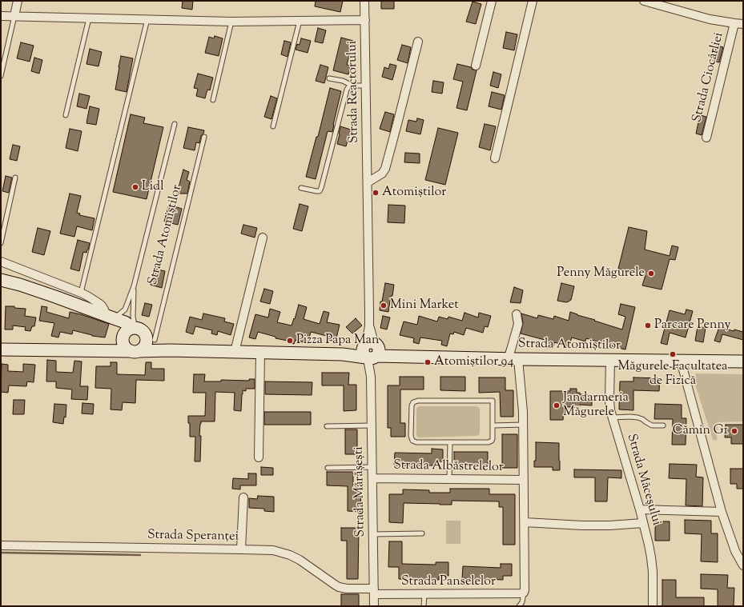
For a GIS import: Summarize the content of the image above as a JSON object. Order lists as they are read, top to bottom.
{
  "streets": {
    "main road": ["Strada Atomiștilor"],
    "street": [
      "Strada Ciocârliei",
      "Strada Reactorului",
      "Strada Albăstrelelor",
      "Strada Măceșului",
      "Strada Mărășești",
      "Strada Speranței",
      "Strada Panselelor"
    ]
  },
  "crossings": [
    ["Strada Reactorului", "Strada Atomiștilor"],
    ["Strada Reactorului", "Strada Mărășești"],
    ["Strada Atomiștilor", "Strada Măceșului"],
    ["Strada Atomiștilor", "Strada Mărășești"],
    ["Strada Albăstrelelor", "Strada Mărășești"],
    ["Strada Mărășești", "Strada Speranței"],
    ["Strada Mărășești", "Strada Panselelor"],
    ["Strada Speranței", "Strada Panselelor"]
  ],
  "places": [
    "Lidl",
    "Atomiștilor",
    "Penny Măgurele",
    "Mini Market",
    "Parcare Penny",
    "Pizza Papa Man",
    "Măgurele Facultatea de Fizică",
    "Atomiștilor 94",
    "Jandarmeria Măgurele",
    "Cămin G1"
  ]
}
